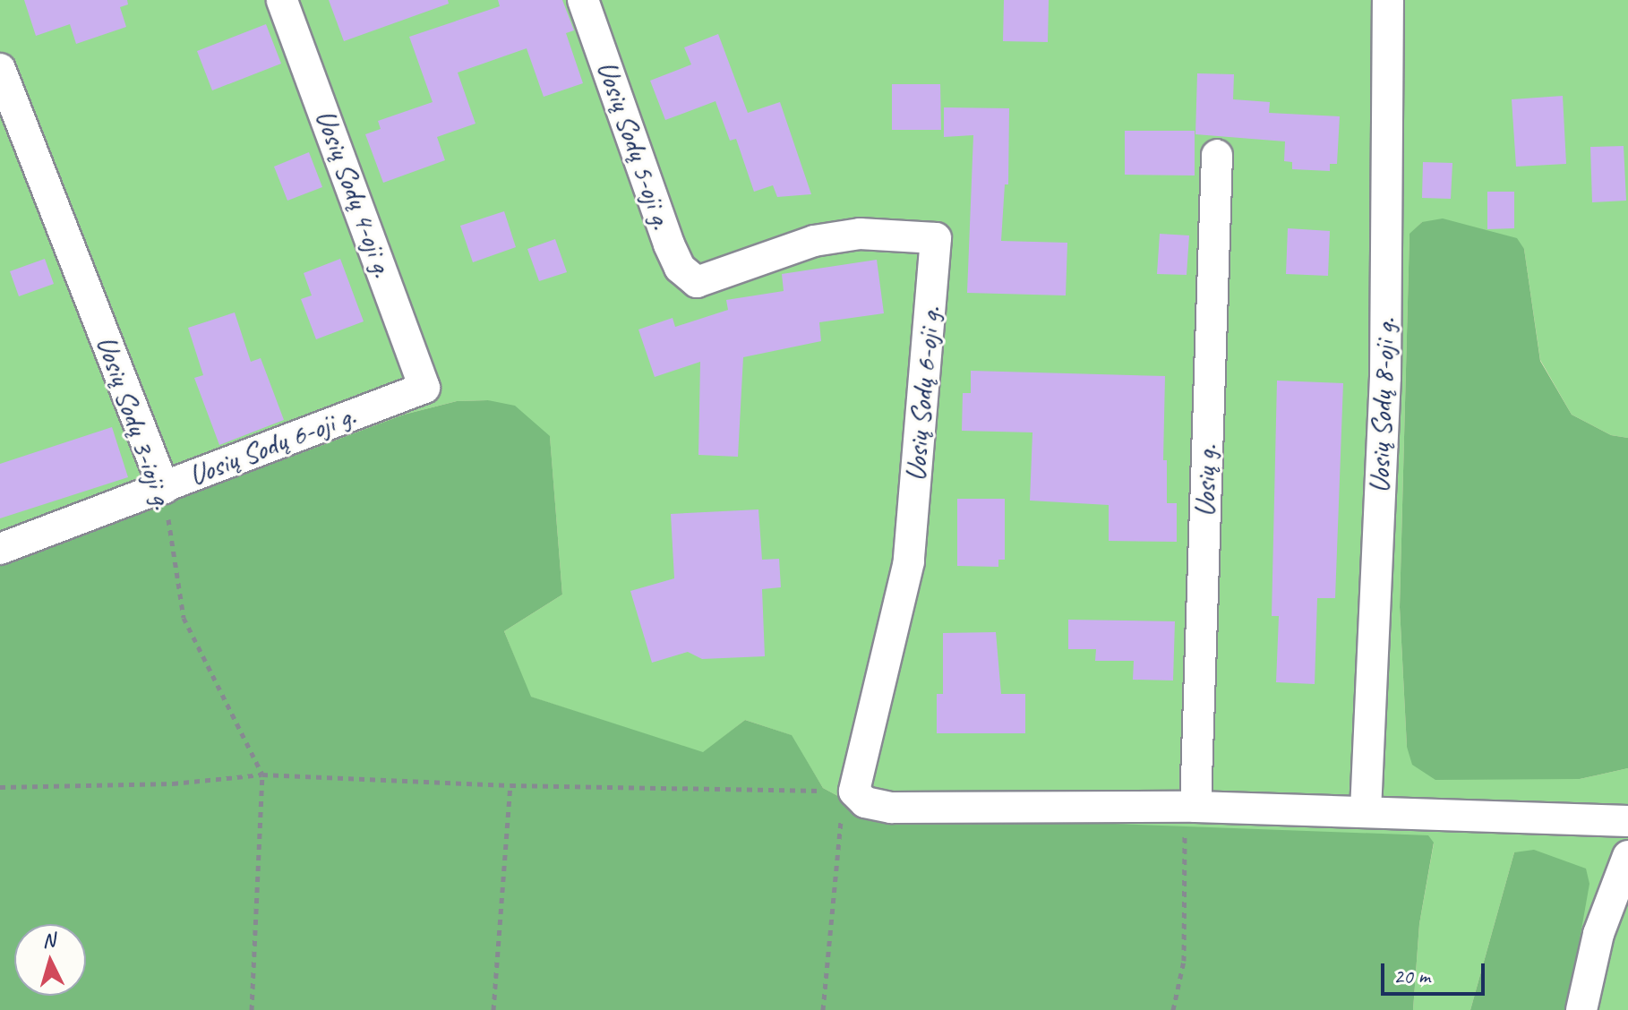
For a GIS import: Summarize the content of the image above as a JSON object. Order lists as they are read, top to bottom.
{
  "streets": {
    "street": [
      "Uosių Sodų 5-oji g.",
      "Uosių Sodų 4-oji g.",
      "Uosių Sodų 6-oji g.",
      "Uosių Sodų 8-oji g.",
      "Uosių Sodų 3-ioji g.",
      "Uosių g."
    ]
  },
  "crossings": [
    ["Uosių Sodų 5-oji g.", "Uosių Sodų 6-oji g."],
    ["Uosių Sodų 4-oji g.", "Uosių Sodų 6-oji g."],
    ["Uosių Sodų 6-oji g.", "Uosių Sodų 3-ioji g."]
  ],
  "scale_bar": "20 m",
  "north": "top"
}
